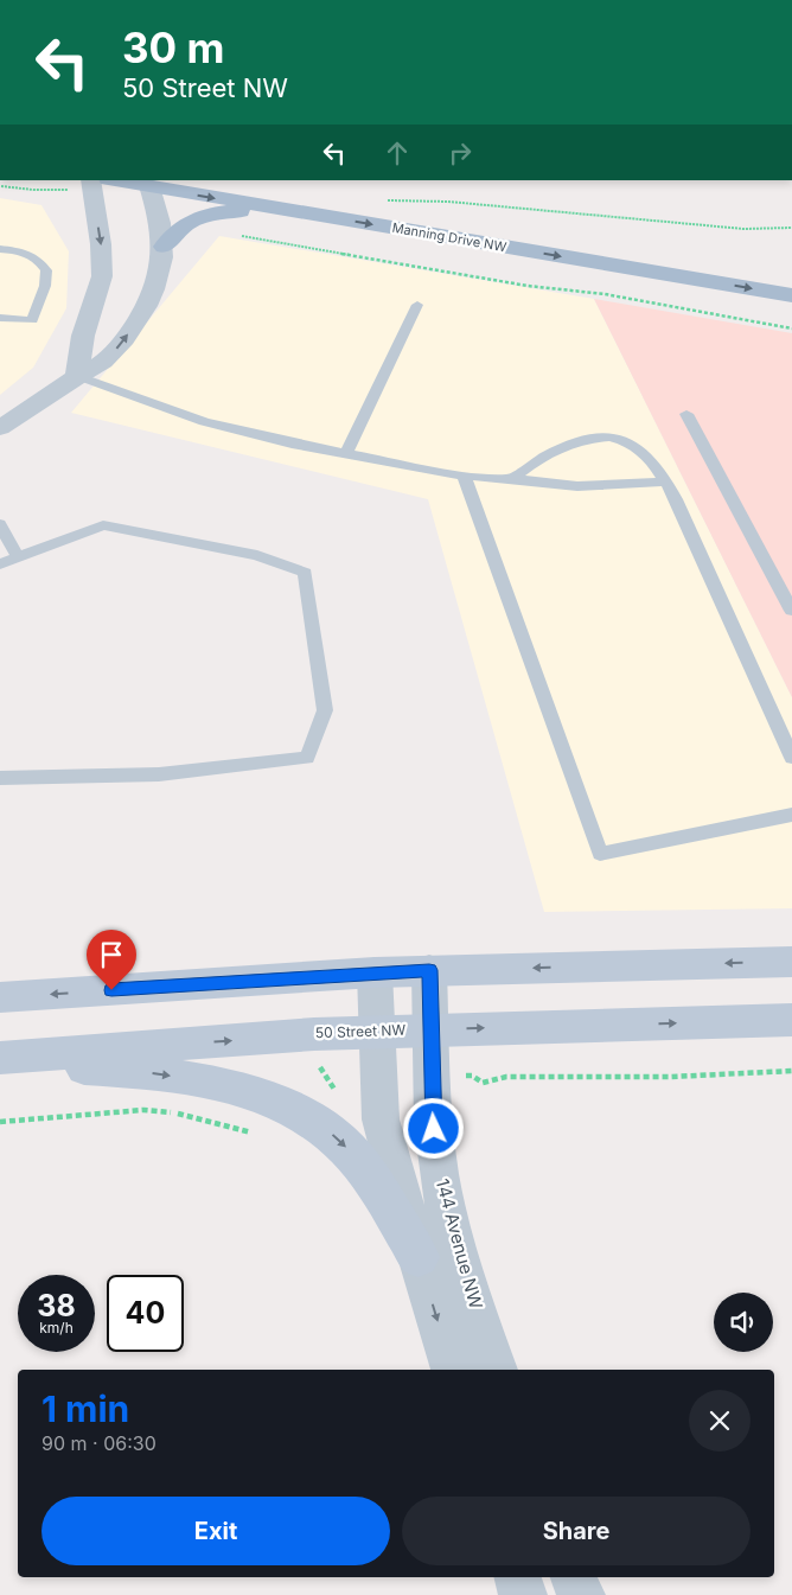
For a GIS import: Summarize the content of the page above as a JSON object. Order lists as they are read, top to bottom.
{
  "streets": {
    "main road": ["Manning Drive NW", "50 Street NW"],
    "street": ["144 Avenue NW"]
  },
  "crossings": [
    ["50 Street NW", "144 Avenue NW"]
  ],
  "one_way": ["Manning Drive NW"],
  "page": {
    "turn": ["30 m", "50 Street NW"],
    "speed": "38 km/h",
    "limit": "40",
    "heading": ["1 min", "90 m · 06:30"],
    "buttons": ["Exit", "Share"]
  }
}
